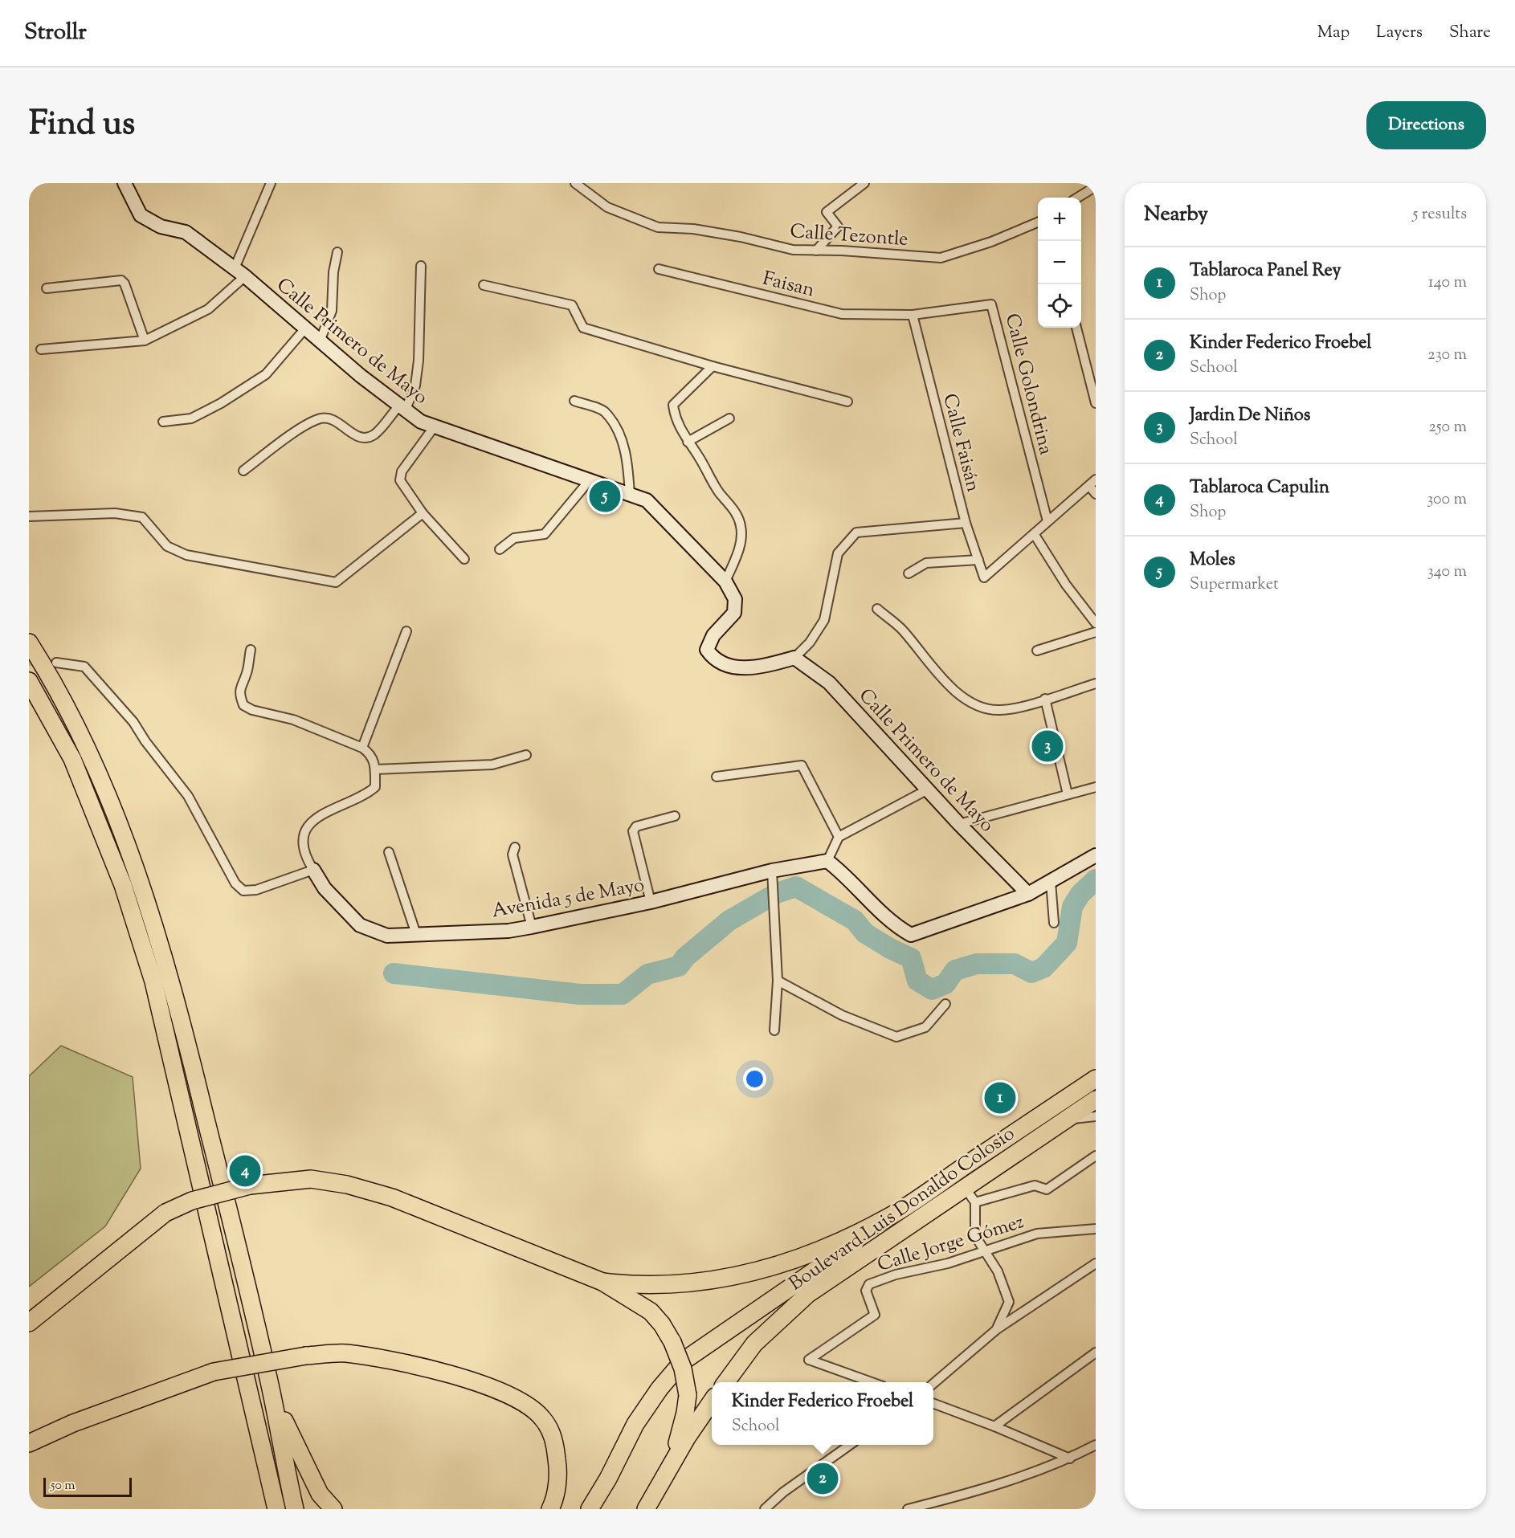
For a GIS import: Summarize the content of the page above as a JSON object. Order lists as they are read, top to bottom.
{
  "streets": {
    "highway": ["Boulevard Luis Donaldo Colosio"],
    "street": [
      "Calle Tezontle",
      "Faisan",
      "Calle Primero de Mayo",
      "Calle Golondrina",
      "Calle Faisán",
      "Avenida 5 de Mayo",
      "Calle Jorge Gómez"
    ]
  },
  "crossings": [
    ["Faisan", "Calle Golondrina"],
    ["Faisan", "Calle Faisán"],
    ["Calle Golondrina", "Calle Faisán"]
  ],
  "scale_bar": "50 m",
  "page": {
    "header": "Strollr",
    "nav": ["Map", "Layers", "Share"],
    "title": "Find us",
    "buttons": "Directions",
    "heading": ["Nearby", "5 results"],
    "map_buttons": ["+", "−"],
    "list": [
      {
        "mark": "1",
        "name": "Tablaroca Panel Rey",
        "note": "Shop",
        "value": "140 m"
      },
      {
        "mark": "2",
        "name": "Kinder Federico Froebel",
        "note": "School",
        "value": "230 m"
      },
      {
        "mark": "3",
        "name": "Jardin De Niños",
        "note": "School",
        "value": "250 m"
      },
      {
        "mark": "4",
        "name": "Tablaroca Capulin",
        "note": "Shop",
        "value": "300 m"
      },
      {
        "mark": "5",
        "name": "Moles",
        "note": "Supermarket",
        "value": "340 m"
      }
    ],
    "pins": [
      "5",
      "3",
      "1",
      "4",
      "2"
    ],
    "popup": ["Kinder Federico Froebel", "School"],
    "scale": "50 m"
  }
}
